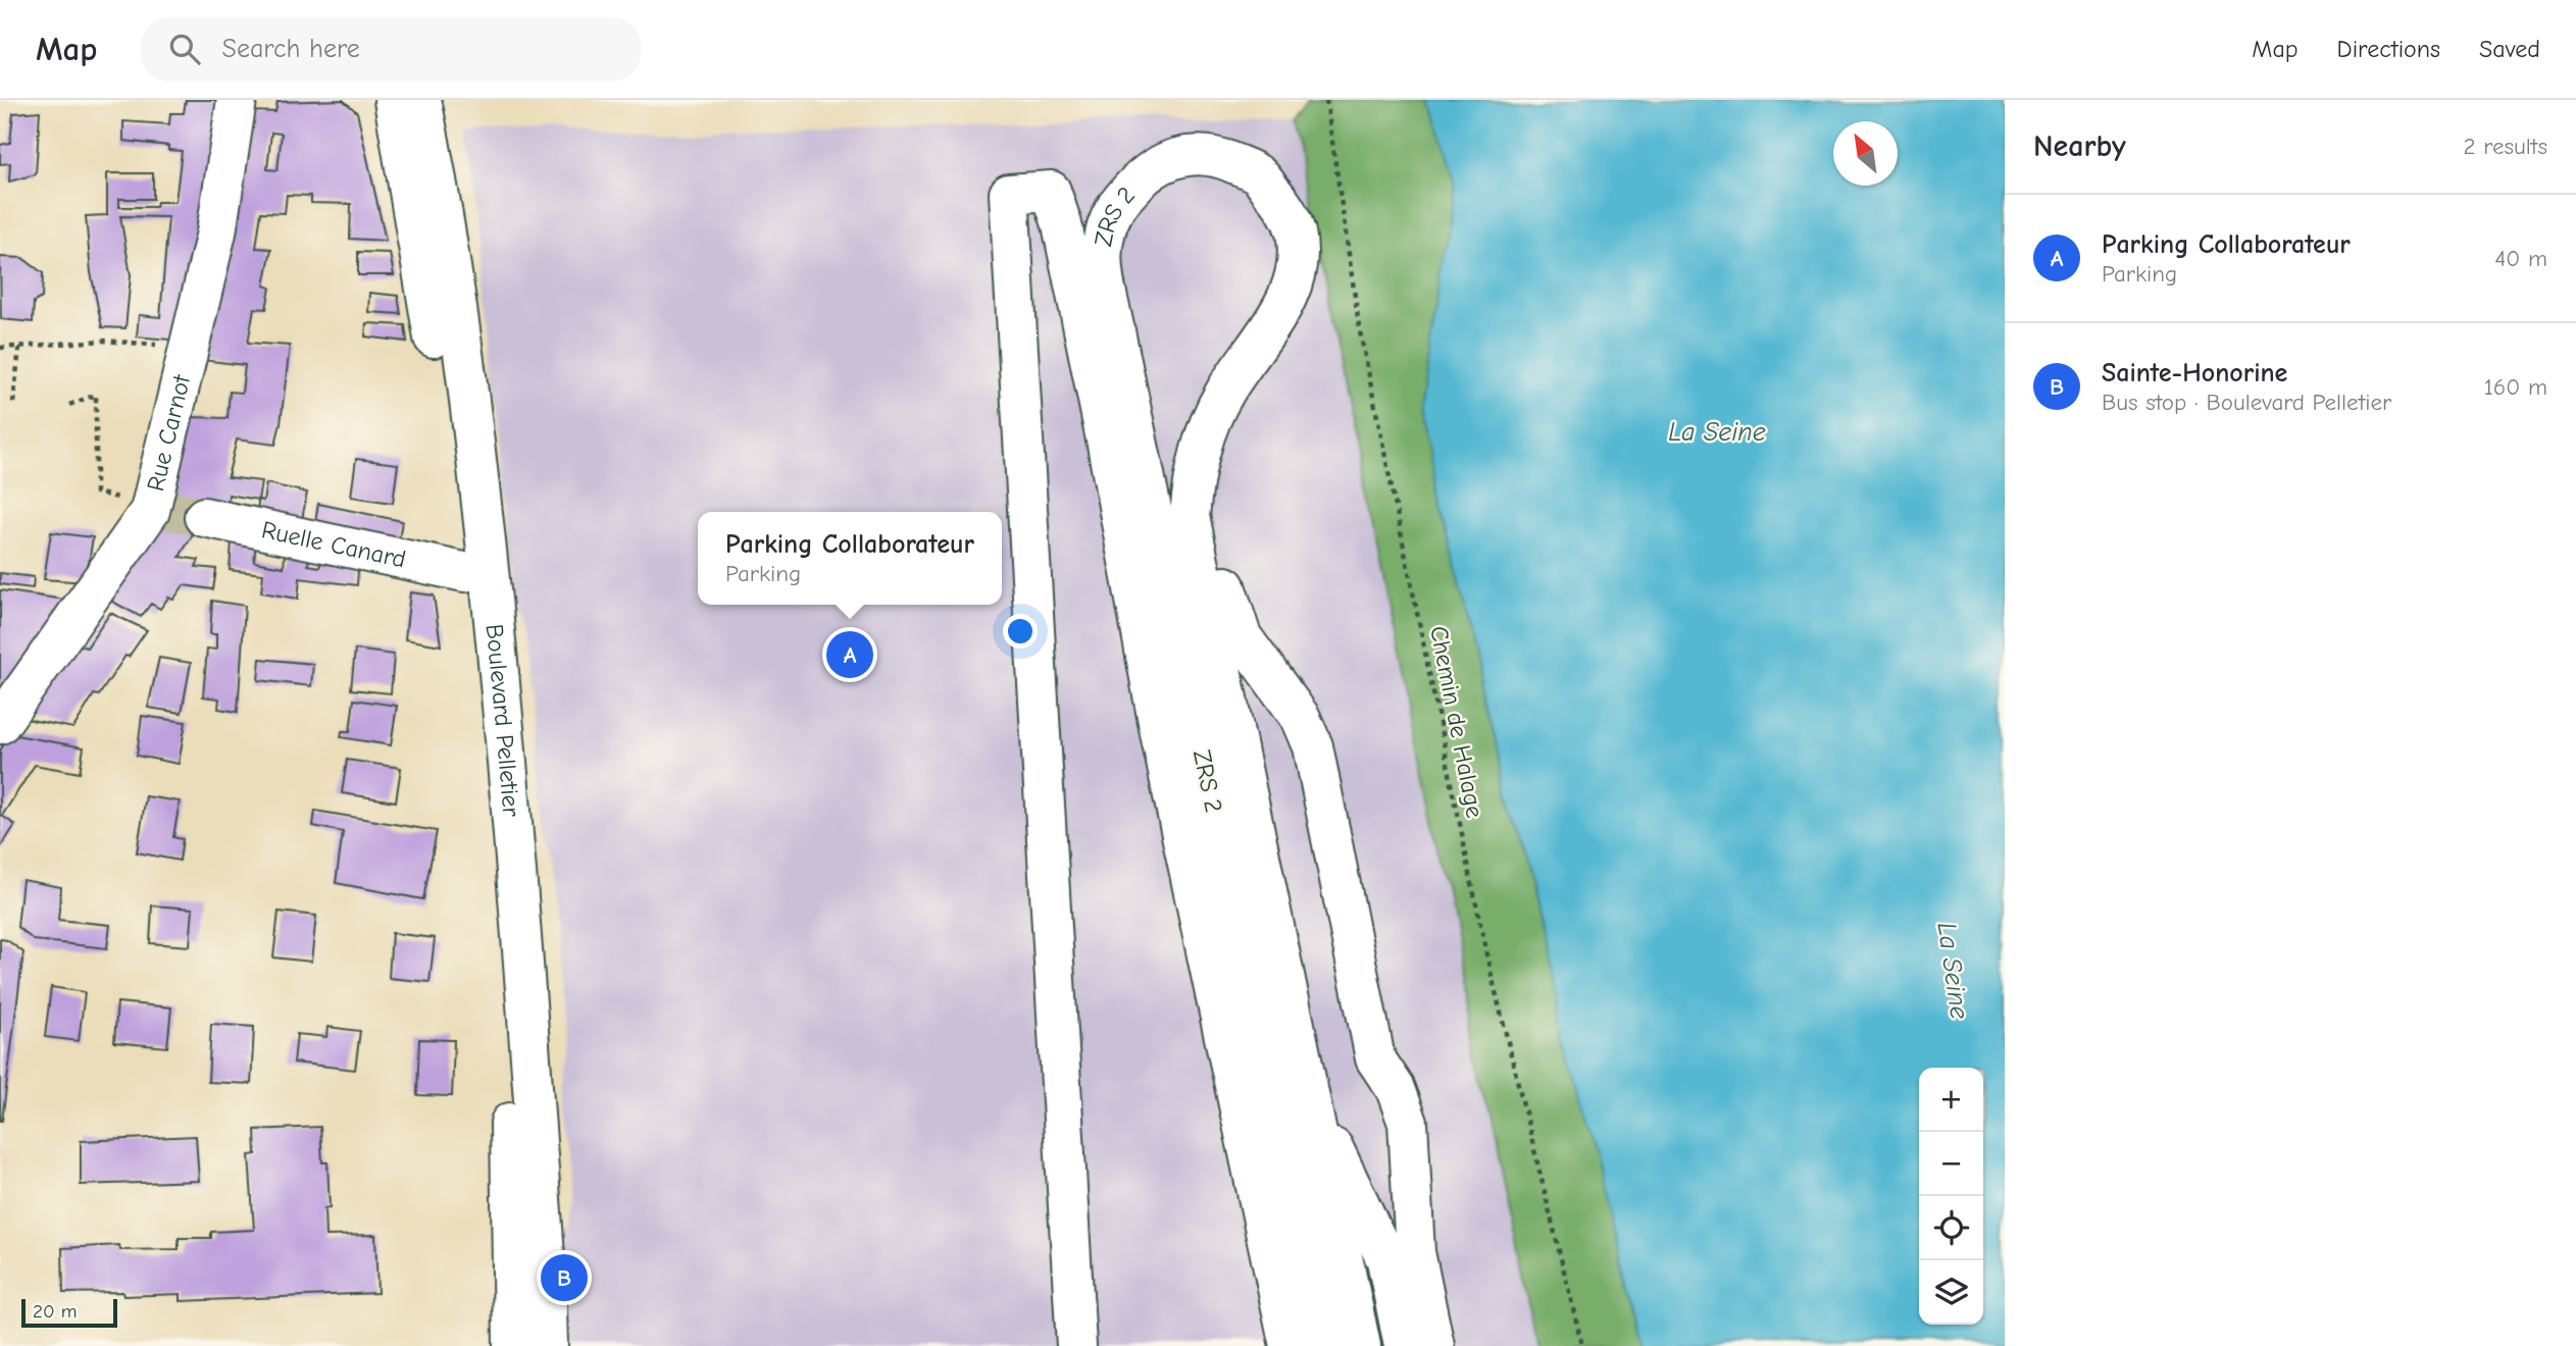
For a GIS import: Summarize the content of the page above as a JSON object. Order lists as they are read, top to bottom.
{
  "streets": {
    "main road": [
      "ZRS 2",
      "Rue Carnot",
      "Ruelle Canard",
      "Boulevard Pelletier"
    ],
    "path": ["Chemin de Halage"]
  },
  "crossings": [
    ["Ruelle Canard", "Boulevard Pelletier"]
  ],
  "water": ["La Seine"],
  "scale_bar": "20 m",
  "north": "top left",
  "page": {
    "header": "Map",
    "search": "Search here",
    "nav": ["Map", "Directions", "Saved"],
    "heading": ["Nearby", "2 results"],
    "list": [
      {
        "mark": "A",
        "name": "Parking Collaborateur",
        "note": "Parking",
        "value": "40 m"
      },
      {
        "mark": "B",
        "name": "Sainte-Honorine",
        "note": "Bus stop · Boulevard Pelletier",
        "value": "160 m"
      }
    ],
    "popup": ["Parking Collaborateur", "Parking"],
    "pins": ["A", "B"],
    "map_buttons": ["+", "−"],
    "scale": "20 m"
  }
}
